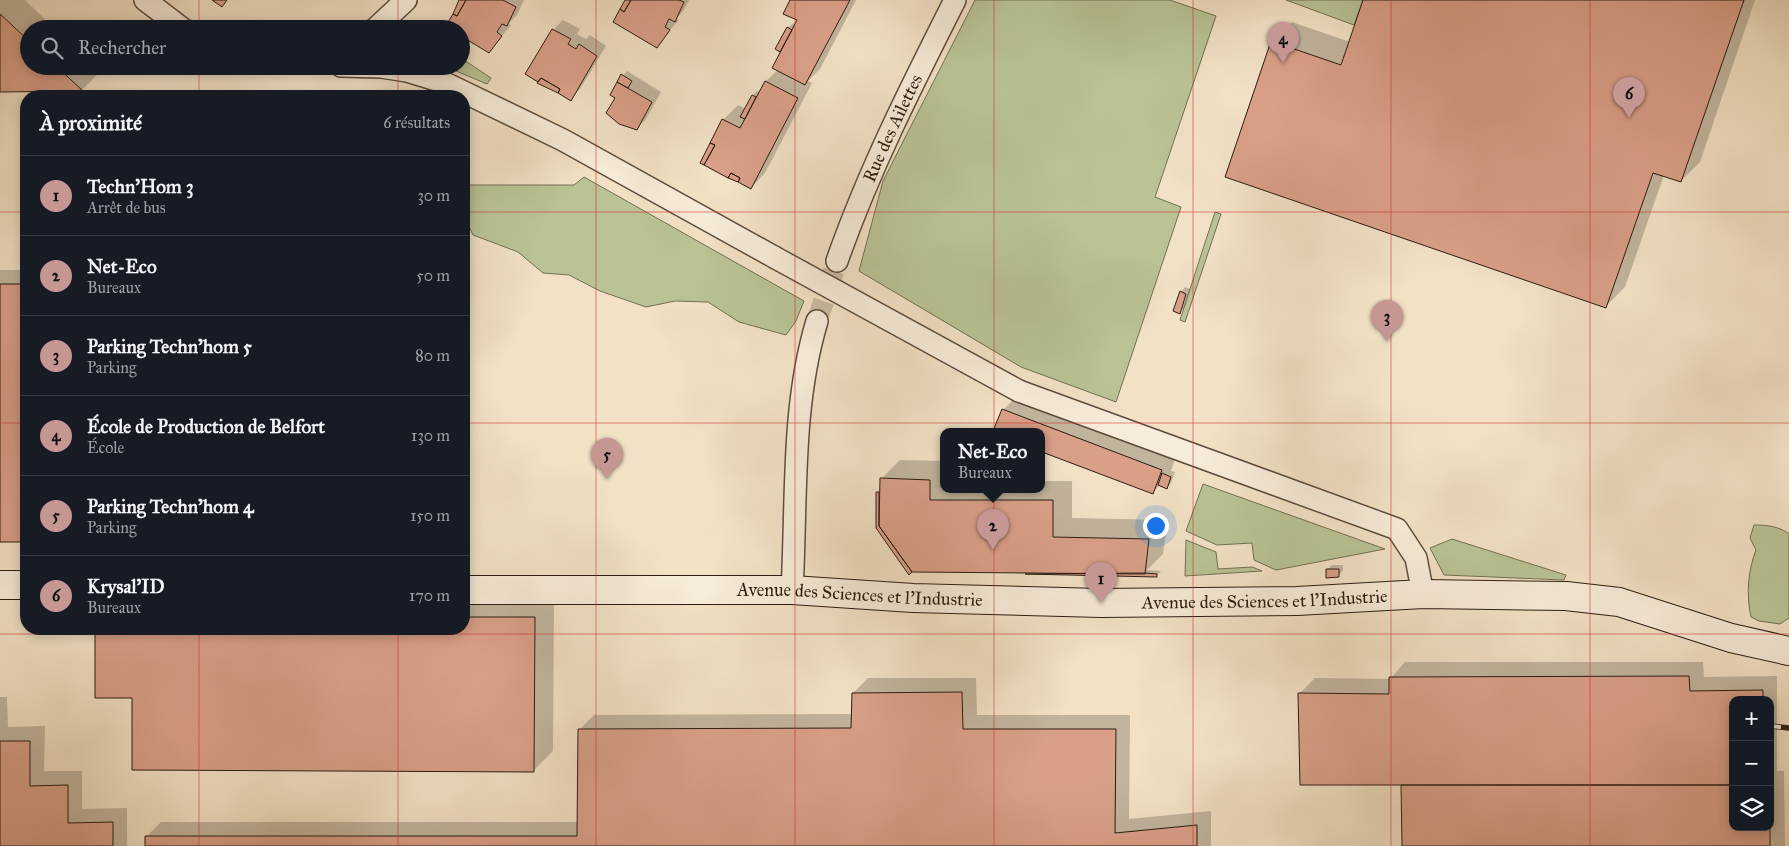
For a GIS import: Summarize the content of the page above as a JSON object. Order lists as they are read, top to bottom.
{
  "streets": {
    "street": ["Rue des Ailettes", "Avenue des Sciences et l'Industrie"]
  },
  "page": {
    "search": "Rechercher",
    "pins": [
      "4",
      "6",
      "3",
      "5",
      "2",
      "1"
    ],
    "heading": ["À proximité", "6 résultats"],
    "list": [
      {
        "mark": "1",
        "name": "Techn'Hom 3",
        "note": "Arrêt de bus",
        "value": "30 m"
      },
      {
        "mark": "2",
        "name": "Net-Eco",
        "note": "Bureaux",
        "value": "50 m"
      },
      {
        "mark": "3",
        "name": "Parking Techn'hom 5",
        "note": "Parking",
        "value": "80 m"
      },
      {
        "mark": "4",
        "name": "École de Production de Belfort",
        "note": "École",
        "value": "130 m"
      },
      {
        "mark": "5",
        "name": "Parking Techn'hom 4",
        "note": "Parking",
        "value": "150 m"
      },
      {
        "mark": "6",
        "name": "Krysal'ID",
        "note": "Bureaux",
        "value": "170 m"
      }
    ],
    "popup": ["Net-Eco", "Bureaux"],
    "map_buttons": ["+", "−"]
  }
}
